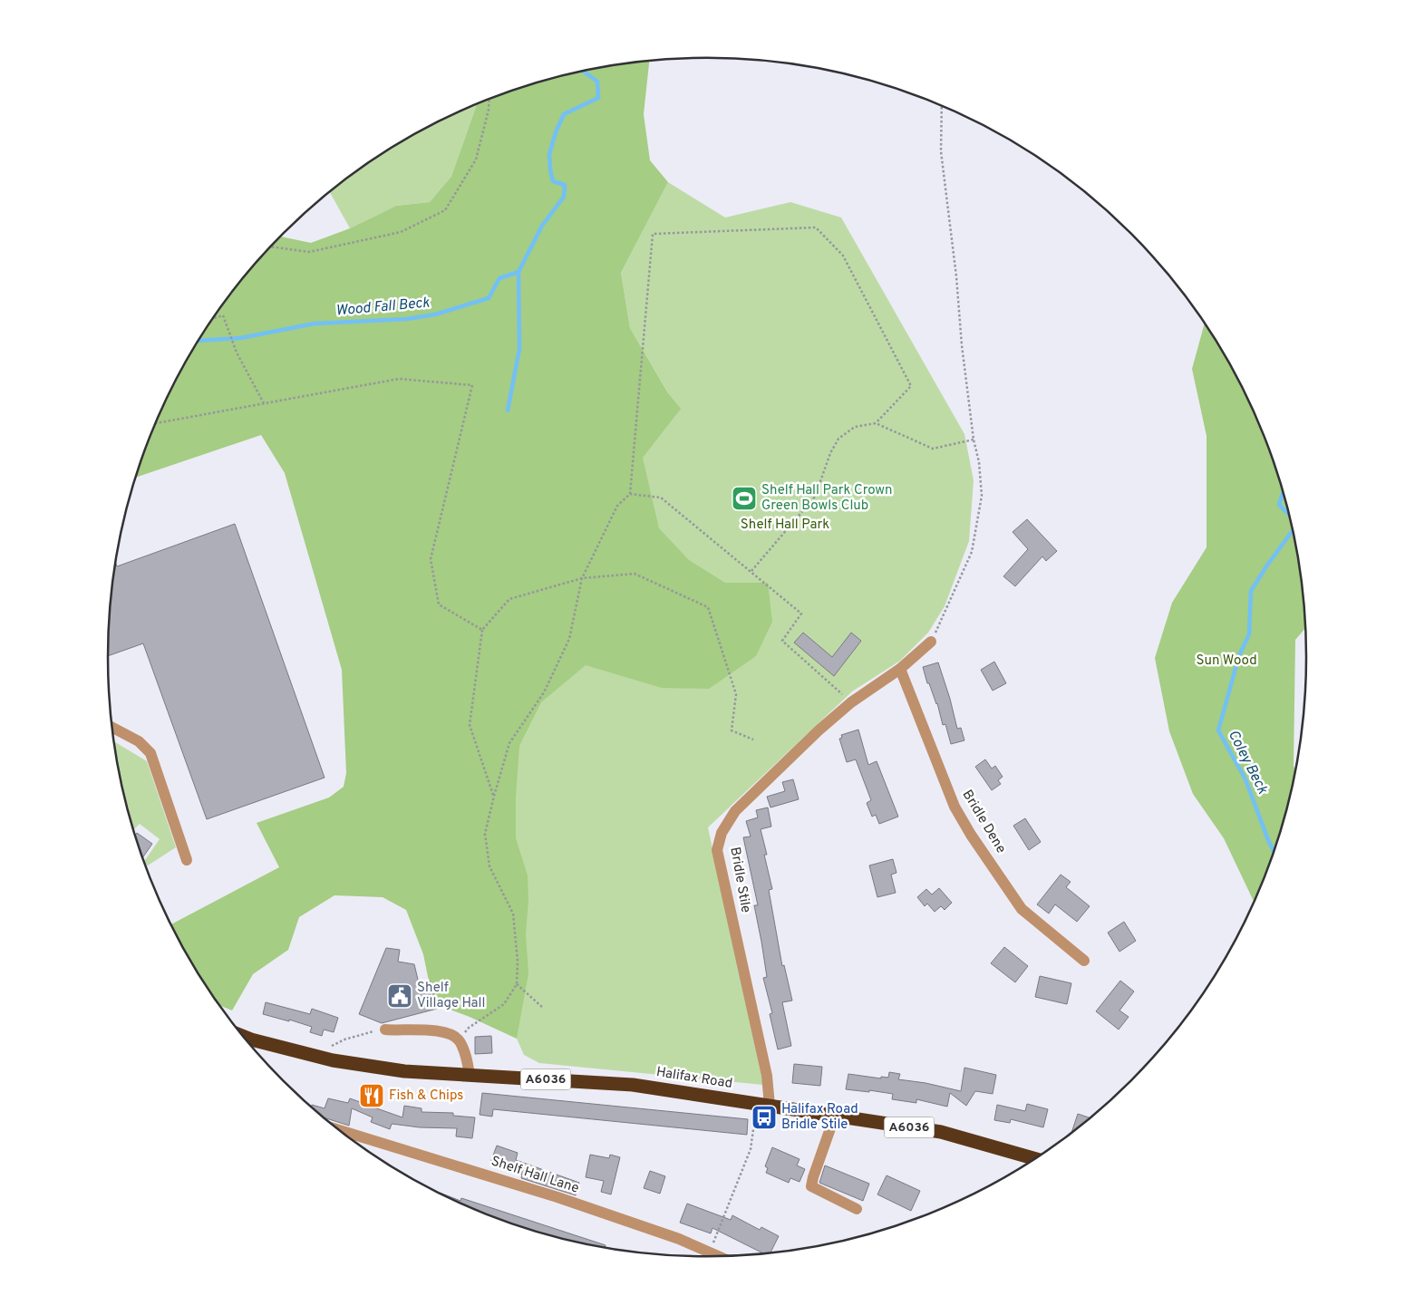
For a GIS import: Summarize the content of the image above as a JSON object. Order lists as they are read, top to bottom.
{
  "streets": {
    "highway": ["Halifax Road", "A6036"],
    "street": ["Bridle Dene", "Bridle Stile", "Shelf Hall Lane"]
  },
  "crossings": [
    ["Bridle Dene", "Bridle Stile"],
    ["Bridle Stile", "Halifax Road"],
    ["Halifax Road", "A6036"]
  ],
  "water": ["Wood Fall Beck", "Coley Beck"],
  "parks": ["Shelf Hall Park", "Sun Wood"],
  "places": {
    "sports": ["Shelf Hall Park Crown Green Bowls Club"],
    "public building": ["Shelf Village Hall"],
    "restaurant": ["Fish & Chips"],
    "bus stop": ["Halifax Road Bridle Stile"]
  }
}
